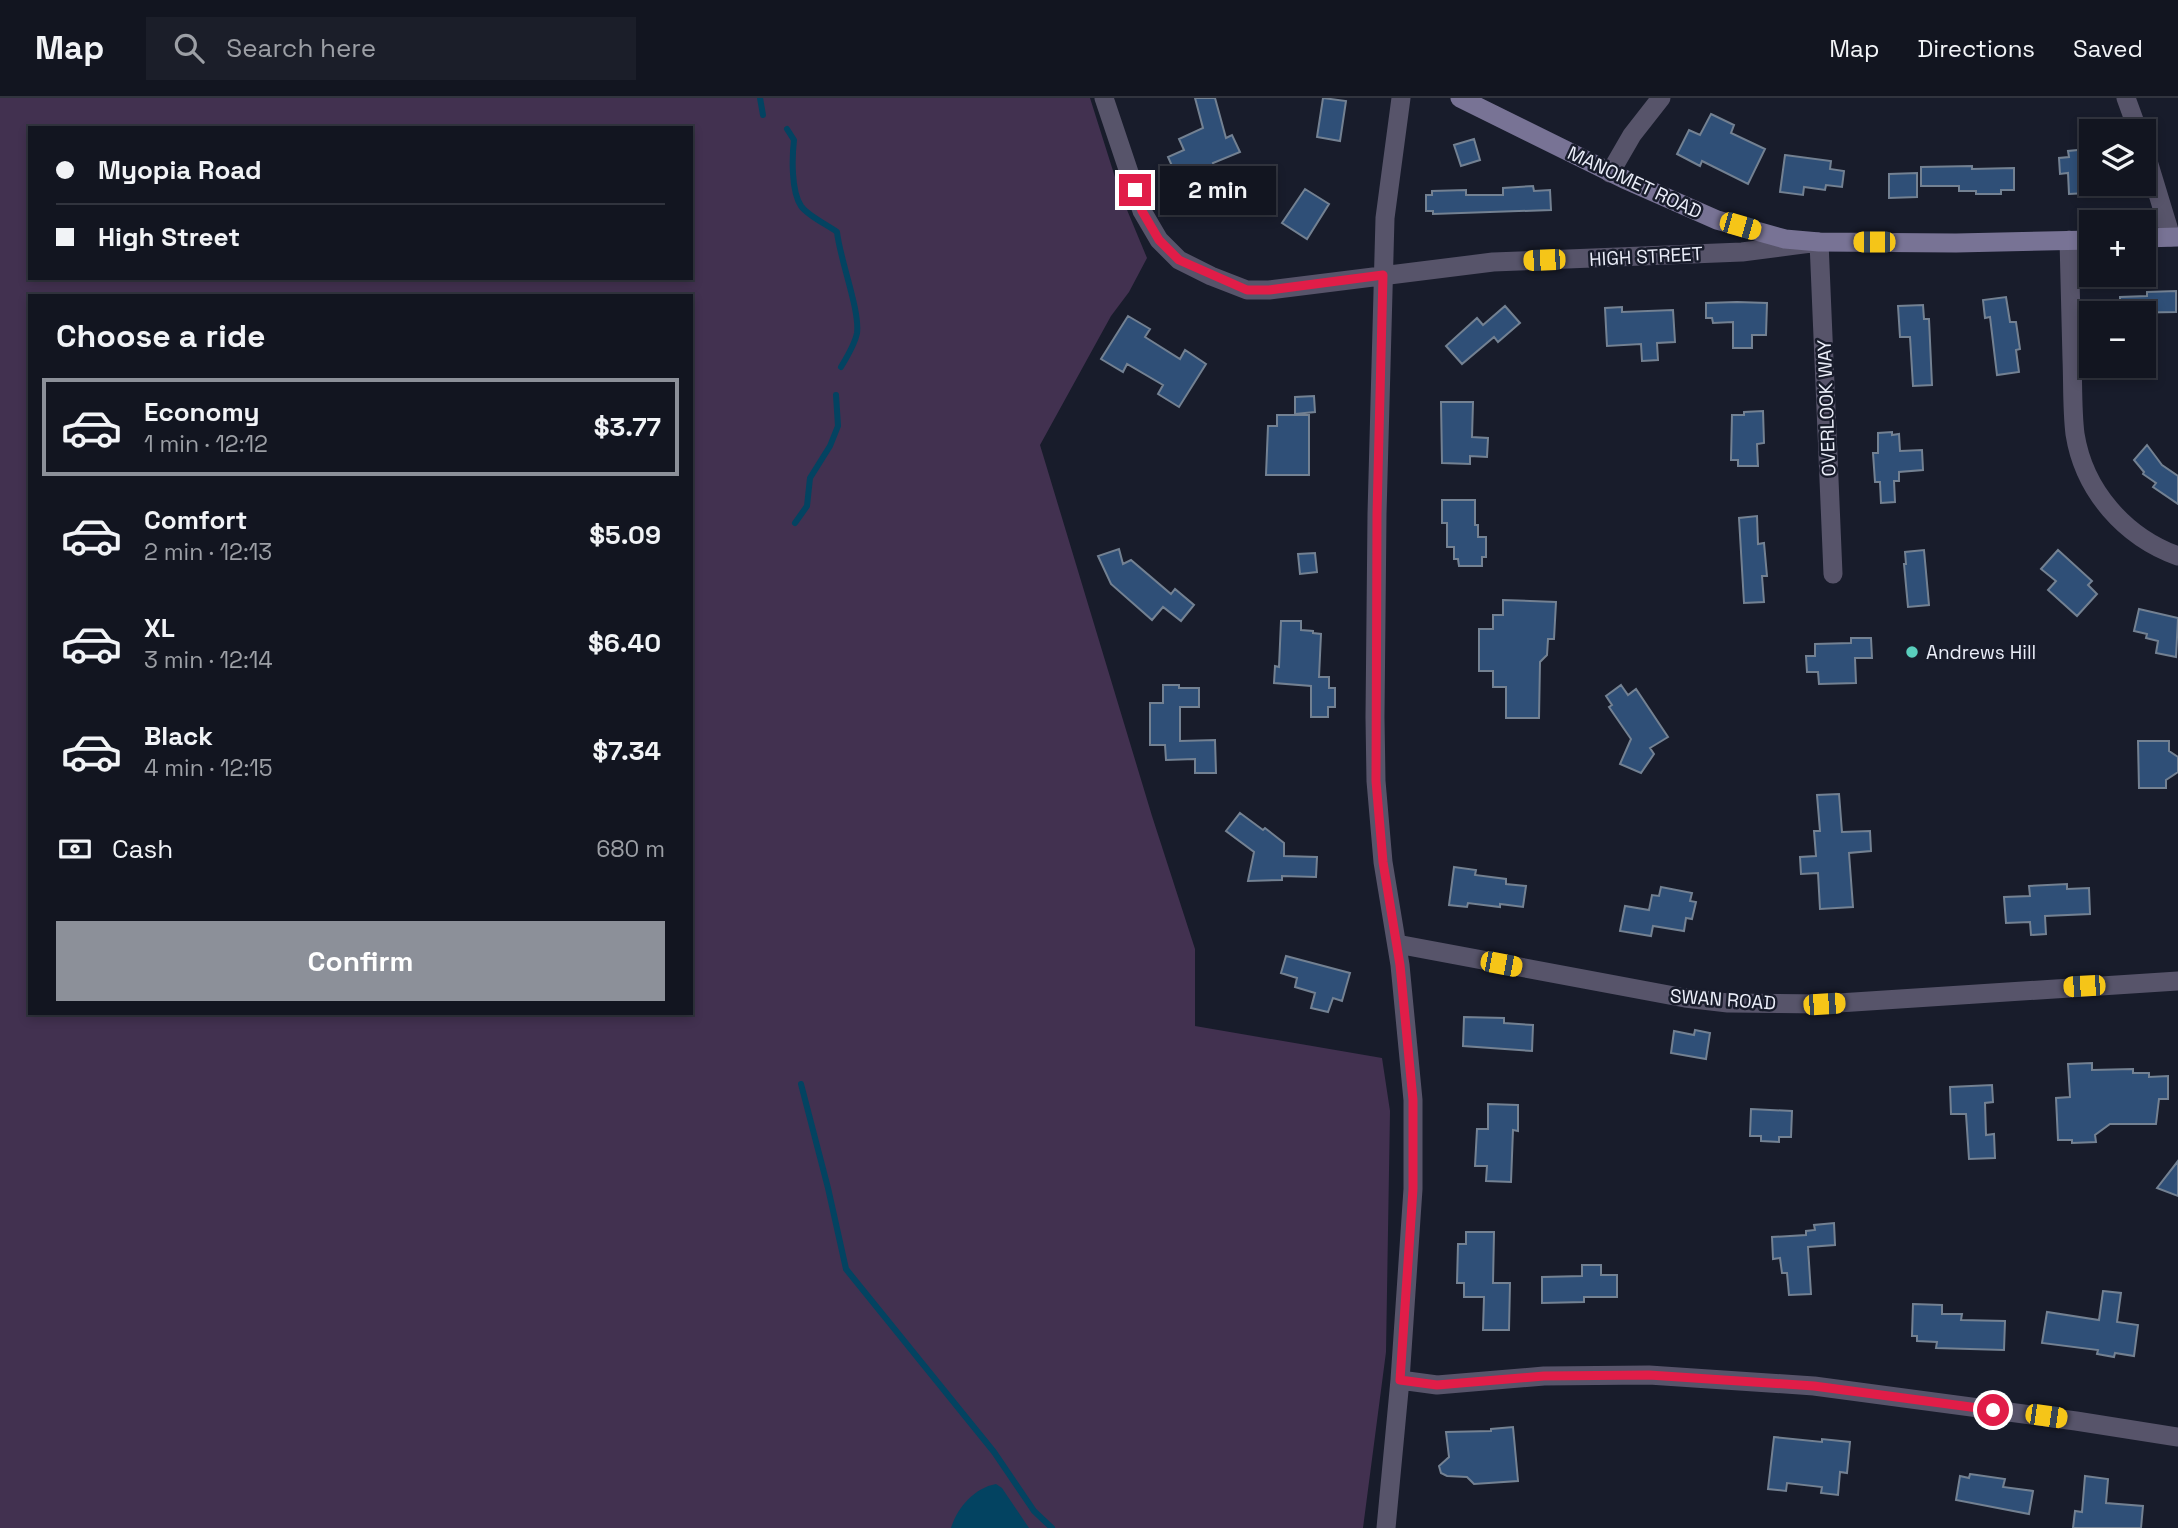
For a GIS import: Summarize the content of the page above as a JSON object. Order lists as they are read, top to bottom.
{
  "streets": {
    "main road": ["MANOMET ROAD", "HIGH STREET"],
    "street": ["OVERLOOK WAY", "SWAN ROAD"]
  },
  "crossings": [
    ["MANOMET ROAD", "HIGH STREET"],
    ["MANOMET ROAD", "OVERLOOK WAY"],
    ["HIGH STREET", "OVERLOOK WAY"]
  ],
  "places": ["Andrews Hill"],
  "page": {
    "header": "Map",
    "search": "Search here",
    "nav": ["Map", "Directions", "Saved"],
    "map_buttons": ["+", "−"],
    "banner": ["Myopia Road", "High Street"],
    "bubble": "2 min",
    "heading": "Choose a ride",
    "list": [
      {
        "name": "Economy",
        "note": "1 min · 12:12",
        "value": "$3.77"
      },
      {
        "name": "Comfort",
        "note": "2 min · 12:13",
        "value": "$5.09"
      },
      {
        "name": "XL",
        "note": "3 min · 12:14",
        "value": "$6.40"
      },
      {
        "name": "Black",
        "note": "4 min · 12:15",
        "value": "$7.34"
      }
    ],
    "pay": ["Cash", "680 m"],
    "buttons": "Confirm"
  }
}
